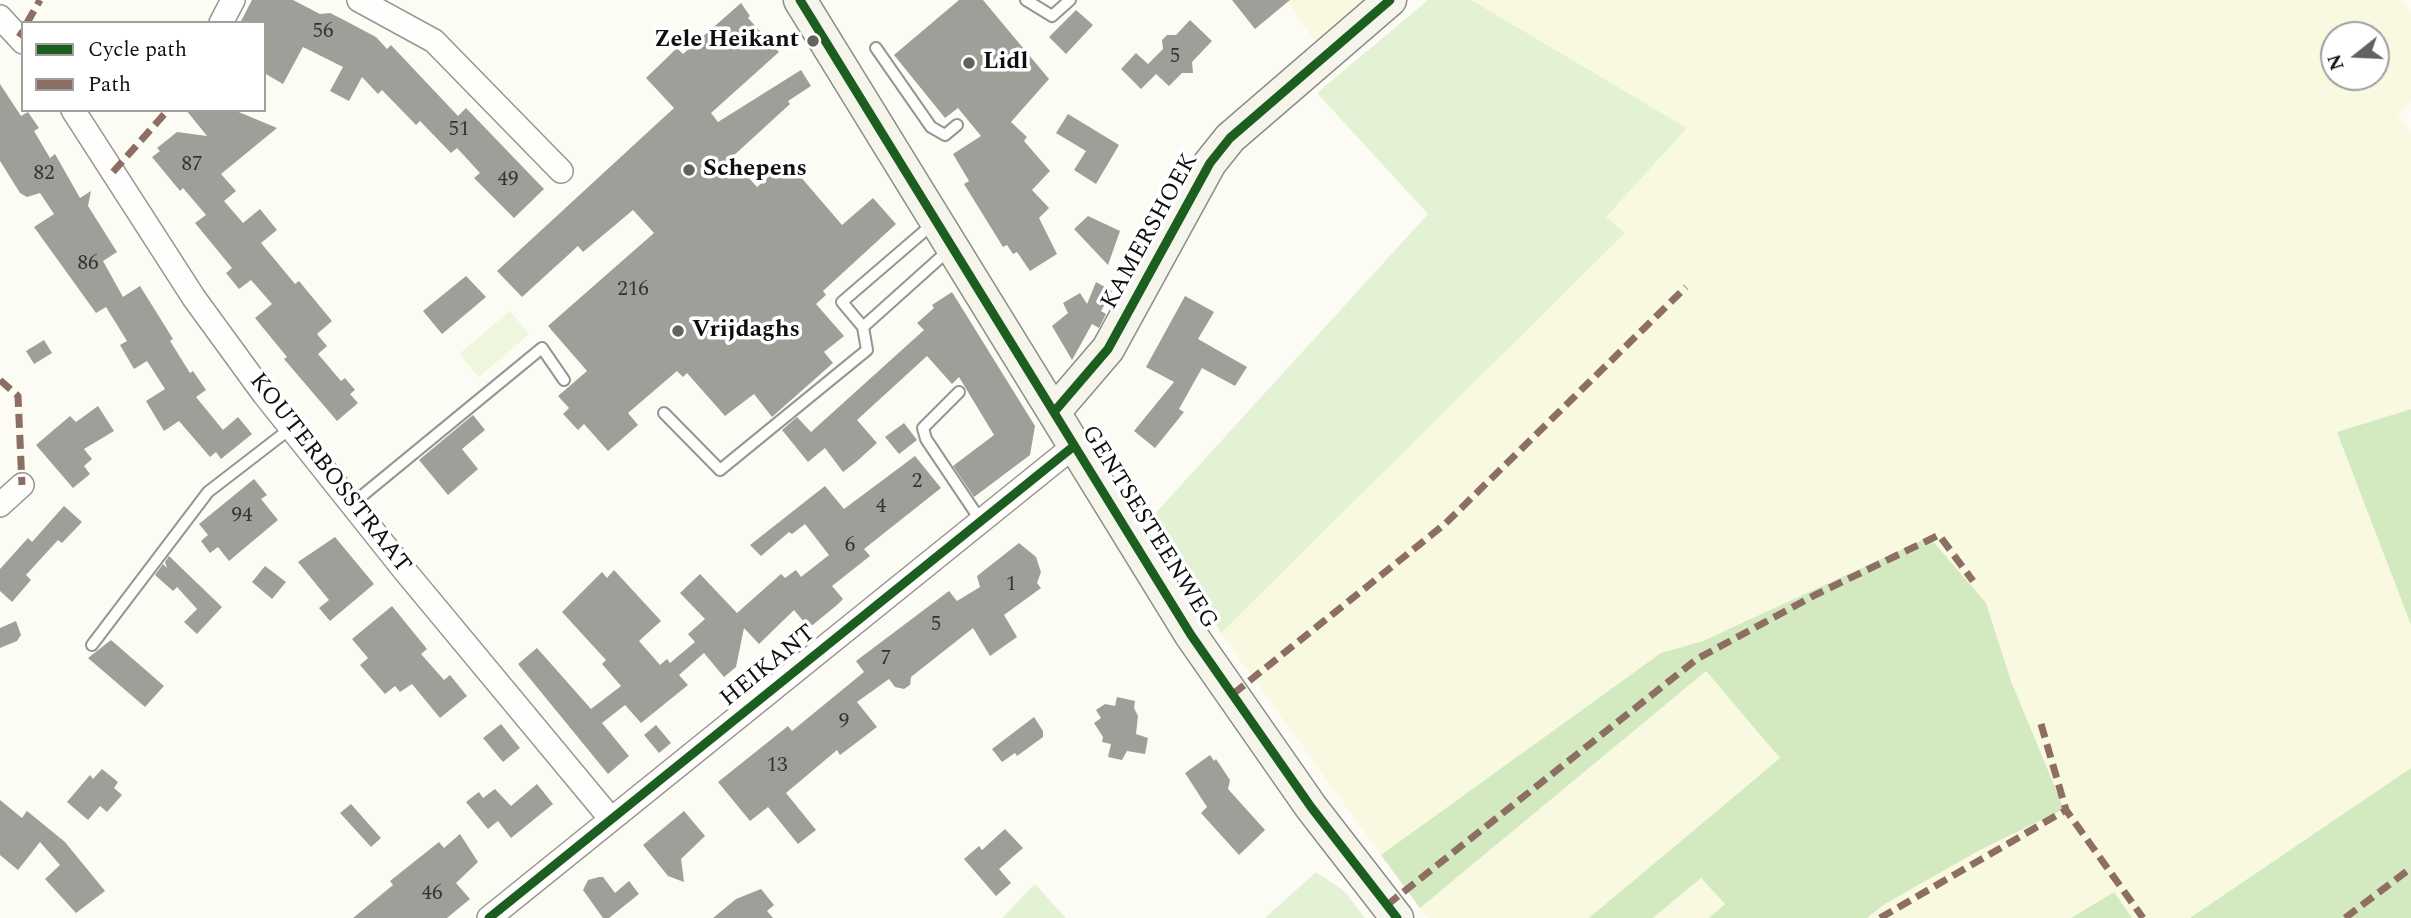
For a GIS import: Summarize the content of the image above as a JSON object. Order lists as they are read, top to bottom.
{
  "streets": {
    "main road": ["KAMERSHOEK", "GENTSESTEENWEG"],
    "street": ["KOUTERBOSSTRAAT", "HEIKANT"]
  },
  "crossings": [
    ["KAMERSHOEK", "GENTSESTEENWEG"],
    ["KOUTERBOSSTRAAT", "HEIKANT"],
    ["GENTSESTEENWEG", "HEIKANT"]
  ],
  "places": [
    "Zele Heikant",
    "Lidl",
    "Schepens",
    "Vrijdaghs"
  ],
  "house_numbers": [
    "56",
    "5",
    "51",
    "87",
    "82",
    "49",
    "86",
    "216",
    "2",
    "4",
    "94",
    "6",
    "1",
    "5",
    "7",
    "9",
    "13",
    "46"
  ],
  "legend": ["Cycle path", "Path"],
  "north": "left"
}
